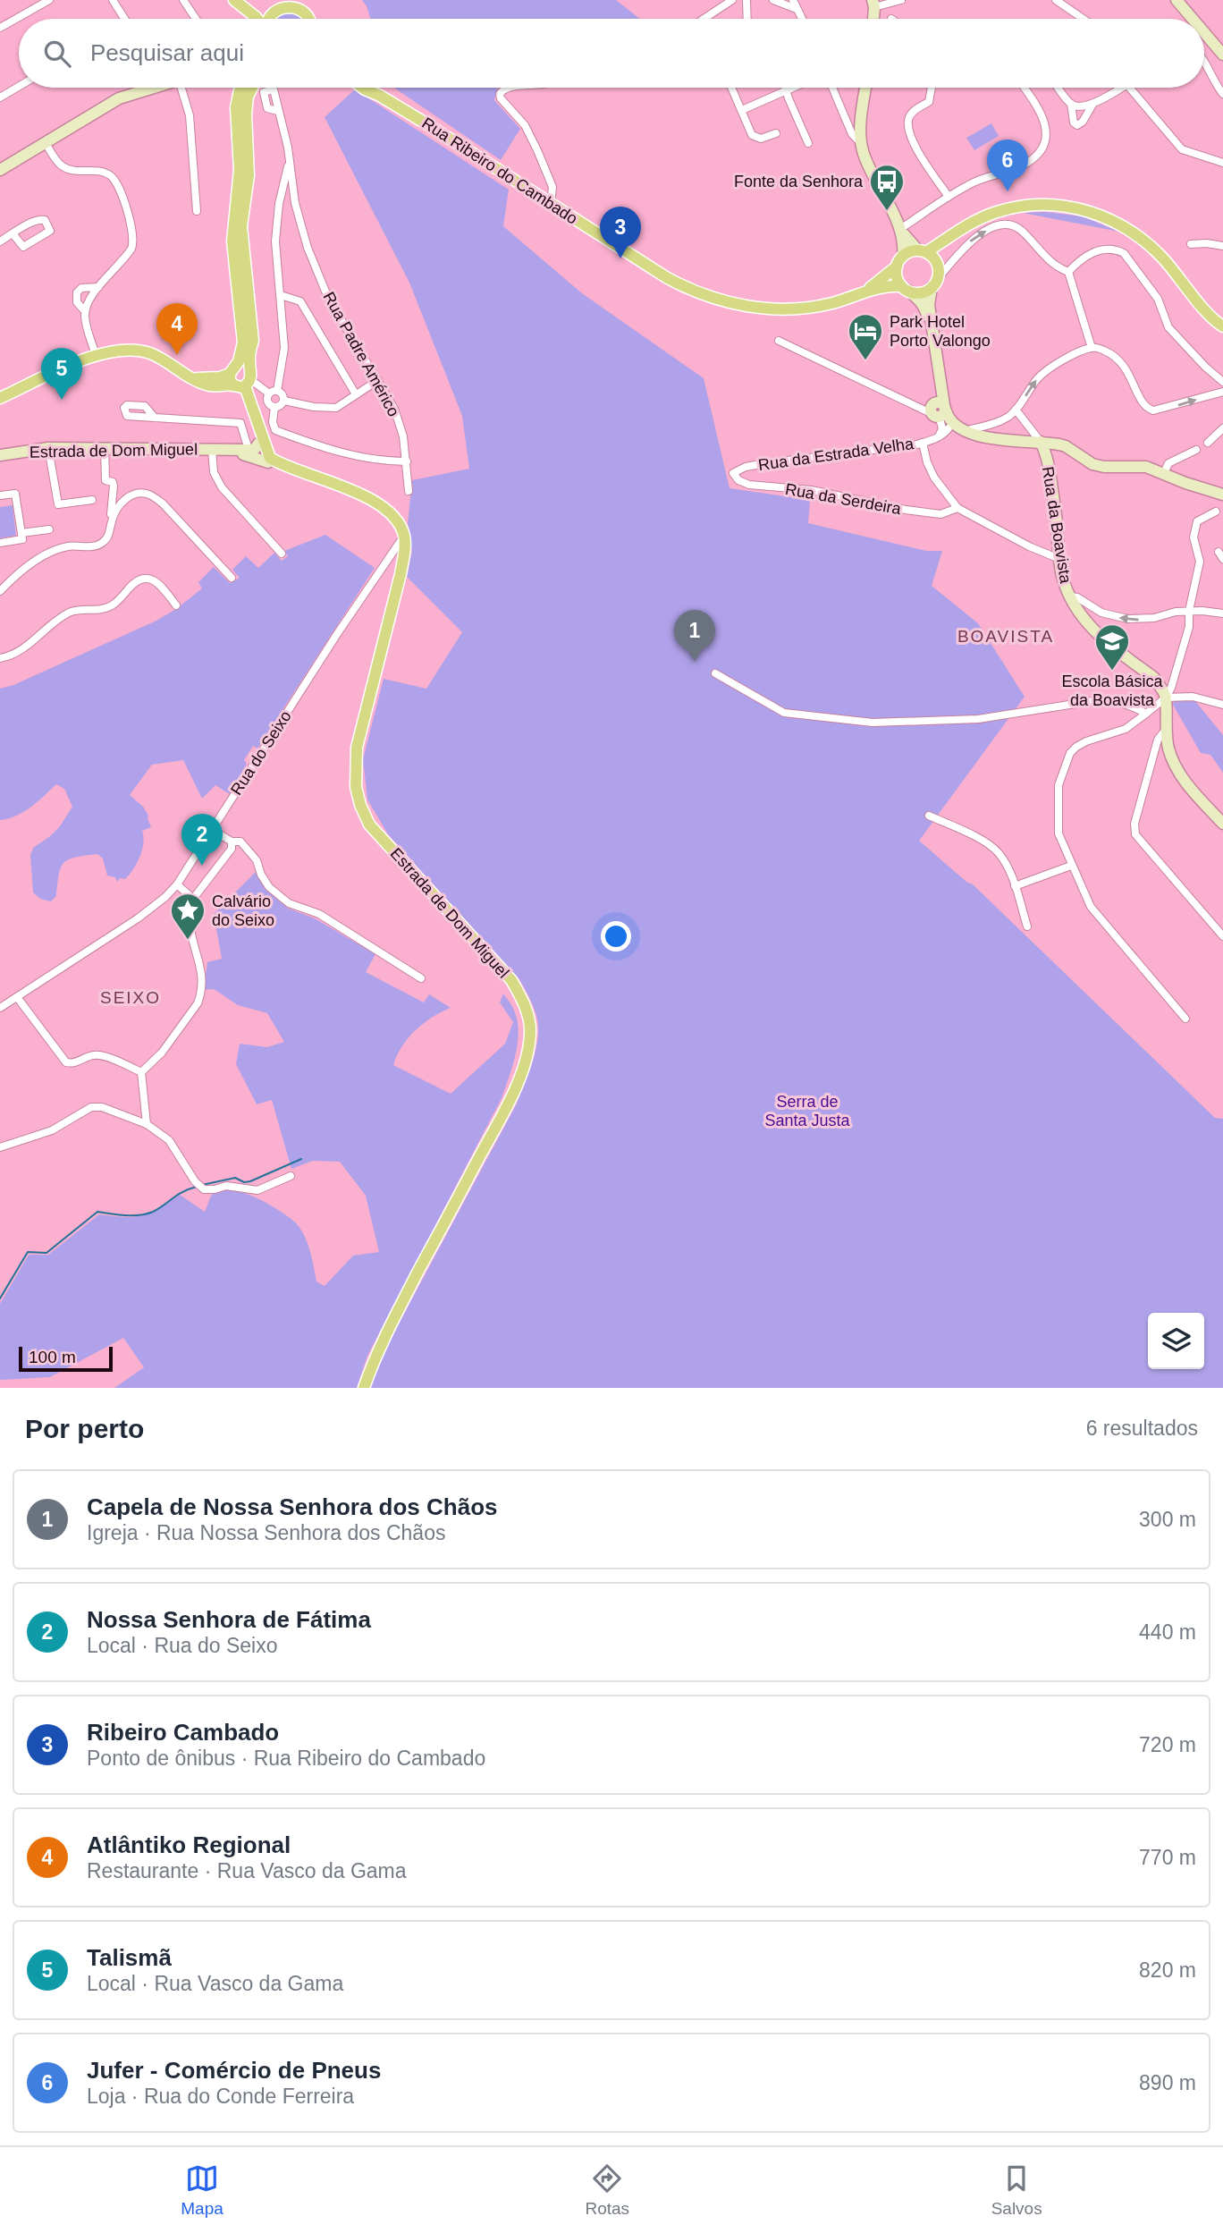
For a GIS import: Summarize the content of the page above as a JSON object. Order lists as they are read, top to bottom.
{
  "streets": {
    "main road": ["Rua Ribeiro do Cambado", "Estrada de Dom Miguel"],
    "street": [
      "Rua Padre Américo",
      "Rua da Estrada Velha",
      "Rua da Serdeira",
      "Rua da Boavista",
      "Rua do Seixo"
    ]
  },
  "crossings": [
    ["Estrada de Dom Miguel", "Rua do Seixo"],
    ["Rua da Estrada Velha", "Rua da Serdeira"]
  ],
  "districts": ["BOAVISTA", "SEIXO"],
  "parks": ["Serra de Santa Justa"],
  "places": {
    "bus stop": ["Fonte da Senhora"],
    "hotel": ["Park Hotel Porto Valongo"],
    "school or university": ["Escola Básica da Boavista"],
    "place": ["Calvário do Seixo"]
  },
  "scale_bar": "100 m",
  "page": {
    "search": "Pesquisar aqui",
    "pins": [
      "6",
      "3",
      "4",
      "5",
      "1",
      "2"
    ],
    "scale": "100 m",
    "heading": ["Por perto", "6 resultados"],
    "list": [
      {
        "mark": "1",
        "name": "Capela de Nossa Senhora dos Chãos",
        "note": "Igreja · Rua Nossa Senhora dos Chãos",
        "value": "300 m"
      },
      {
        "mark": "2",
        "name": "Nossa Senhora de Fátima",
        "note": "Local · Rua do Seixo",
        "value": "440 m"
      },
      {
        "mark": "3",
        "name": "Ribeiro Cambado",
        "note": "Ponto de ônibus · Rua Ribeiro do Cambado",
        "value": "720 m"
      },
      {
        "mark": "4",
        "name": "Atlântiko Regional",
        "note": "Restaurante · Rua Vasco da Gama",
        "value": "770 m"
      },
      {
        "mark": "5",
        "name": "Talismã",
        "note": "Local · Rua Vasco da Gama",
        "value": "820 m"
      },
      {
        "mark": "6",
        "name": "Jufer - Comércio de Pneus",
        "note": "Loja · Rua do Conde Ferreira",
        "value": "890 m"
      }
    ],
    "nav": ["Mapa", "Rotas", "Salvos"]
  }
}
